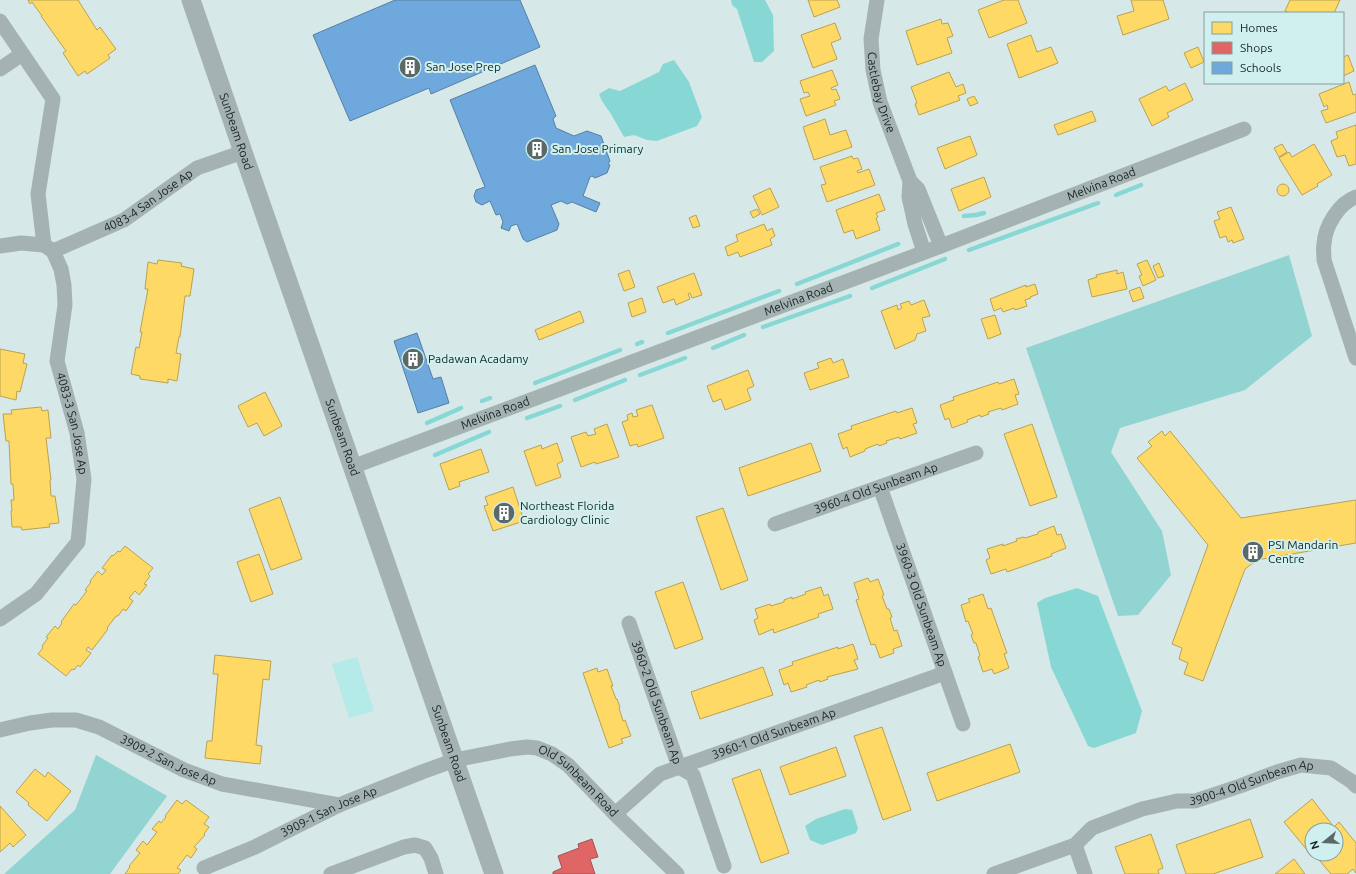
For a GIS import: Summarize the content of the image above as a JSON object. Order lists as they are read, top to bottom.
{
  "streets": {
    "street": [
      "Castlebay Drive",
      "Sunbeam Road",
      "Melvina Road",
      "4083-4 San Jose Ap",
      "4083-3 San Jose Ap",
      "3960-4 Old Sunbeam Ap",
      "3960-3 Old Sunbeam Ap",
      "3960-2 Old Sunbeam Ap",
      "3960-1 Old Sunbeam Ap",
      "3909-2 San Jose Ap",
      "Old Sunbeam Road",
      "3900-4 Old Sunbeam Ap",
      "3909-1 San Jose Ap"
    ]
  },
  "crossings": [
    ["Castlebay Drive", "Melvina Road"],
    ["Sunbeam Road", "Melvina Road"],
    ["Sunbeam Road", "4083-4 San Jose Ap"],
    ["Sunbeam Road", "Old Sunbeam Road"],
    ["Sunbeam Road", "3909-1 San Jose Ap"],
    ["4083-4 San Jose Ap", "4083-3 San Jose Ap"],
    ["3960-4 Old Sunbeam Ap", "3960-3 Old Sunbeam Ap"],
    ["3960-3 Old Sunbeam Ap", "3960-1 Old Sunbeam Ap"],
    ["3960-2 Old Sunbeam Ap", "3960-1 Old Sunbeam Ap"],
    ["3960-1 Old Sunbeam Ap", "Old Sunbeam Road"],
    ["3909-2 San Jose Ap", "3909-1 San Jose Ap"],
    ["Old Sunbeam Road", "3909-1 San Jose Ap"]
  ],
  "places": {
    "building": [
      "San Jose Prep",
      "San Jose Primary",
      "Padawan Acadamy",
      "Northeast Florida Cardiology Clinic",
      "PSI Mandarin Centre"
    ]
  },
  "legend": ["Homes", "Shops", "Schools"],
  "north": "left"
}
